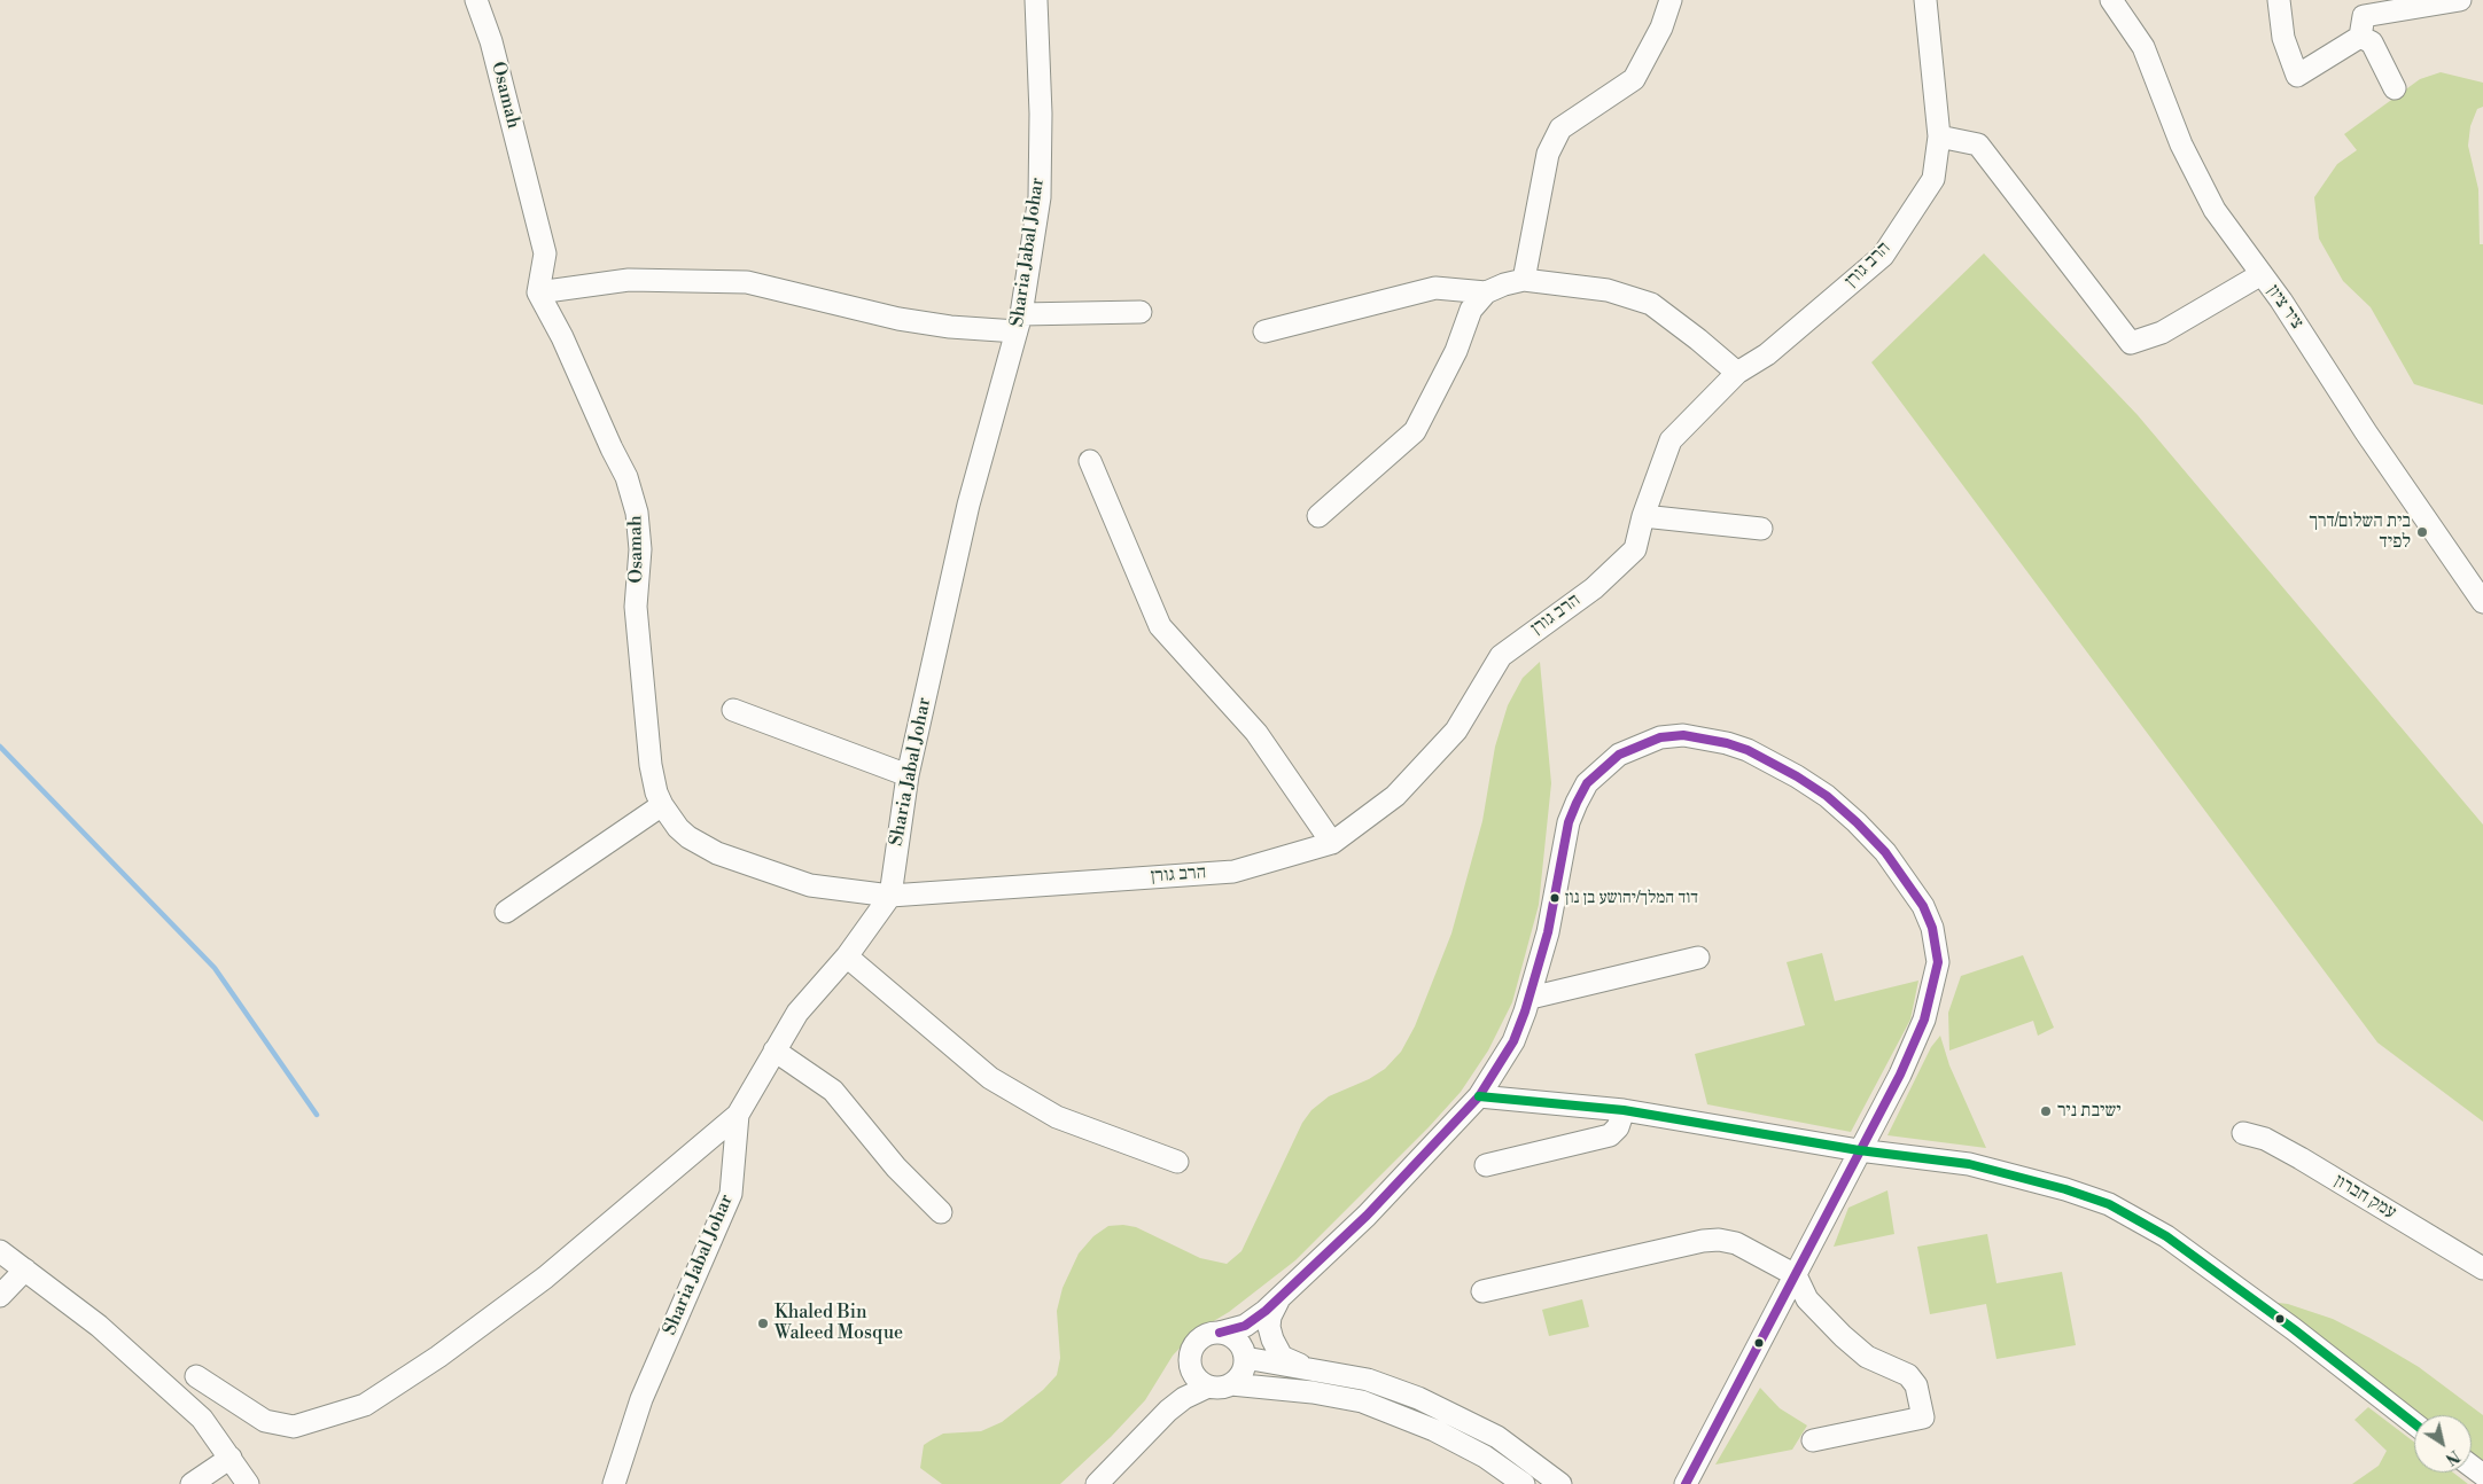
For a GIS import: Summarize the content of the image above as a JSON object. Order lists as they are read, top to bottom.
{
  "streets": {
    "street": [
      "Osamah",
      "Sharia Jabal Johar",
      "הרב גורן",
      "ציר ציון",
      "עמק חברון"
    ]
  },
  "crossings": [
    ["Osamah", "Sharia Jabal Johar"],
    ["Osamah", "הרב גורן"],
    ["Sharia Jabal Johar", "הרב גורן"]
  ],
  "places": [
    "בית השלום/דרך לפיד",
    "דוד המלך/יהושע בן נון",
    "ישיבת ניר",
    "Khaled Bin Waleed Mosque"
  ],
  "north": "bottom right"
}
